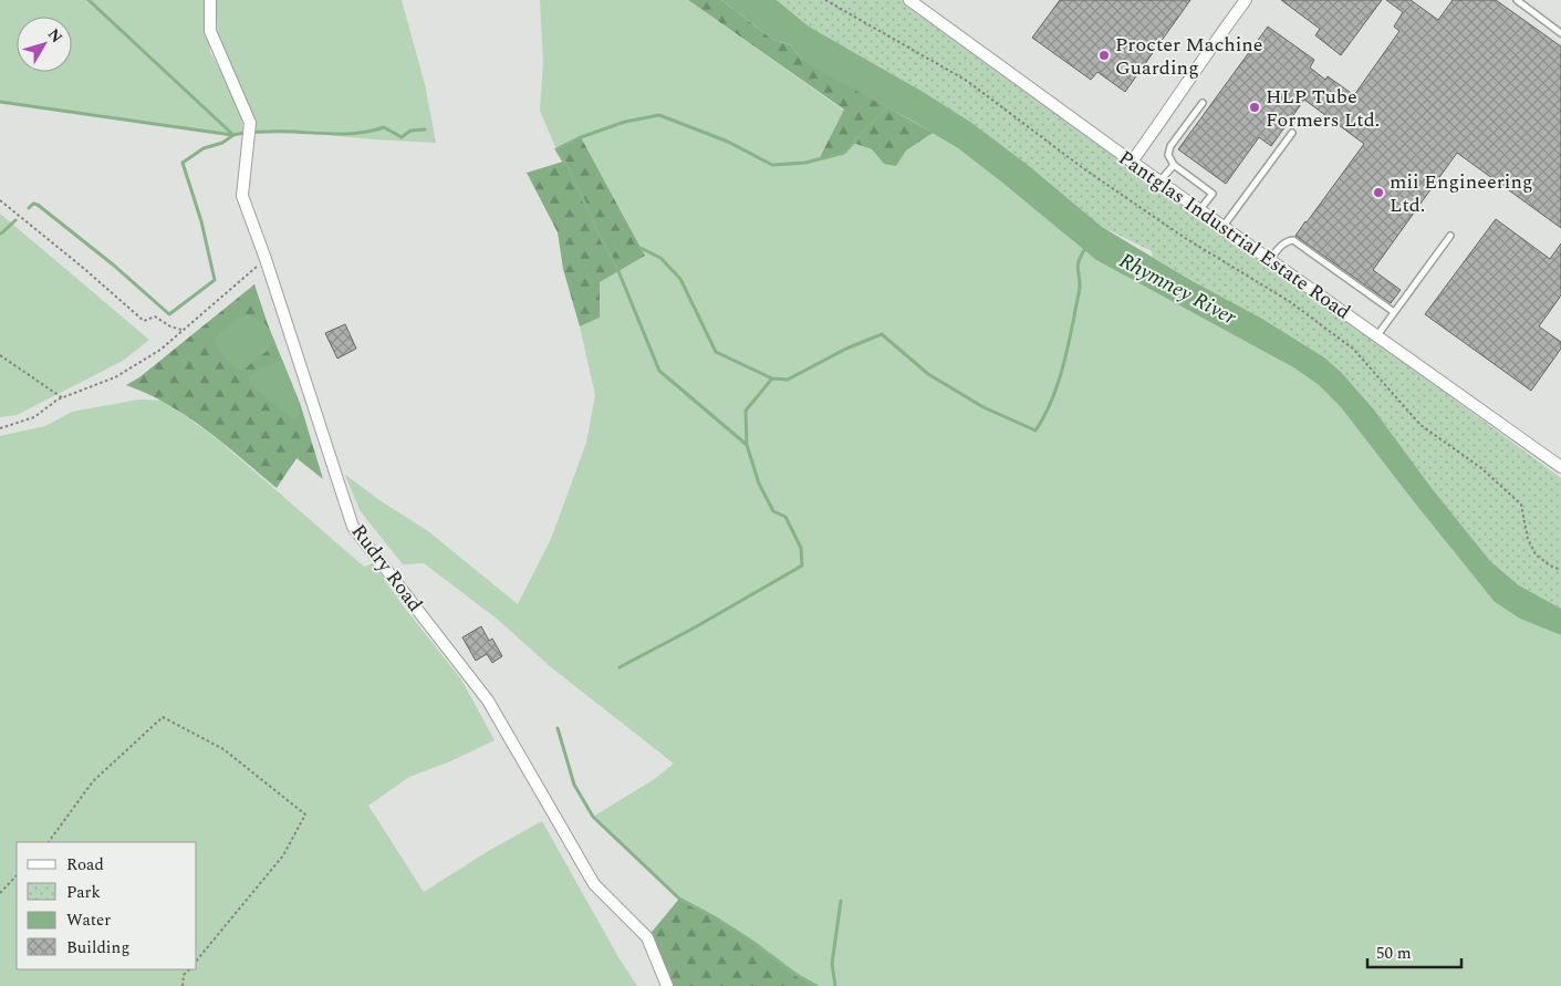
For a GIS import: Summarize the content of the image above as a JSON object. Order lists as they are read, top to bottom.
{
  "streets": {
    "street": ["Pantglas Industrial Estate Road", "Rudry Road"]
  },
  "water": ["Rhymney River"],
  "places": ["Procter Machine Guarding", "HLP Tube Formers Ltd.", "mii Engineering Ltd."],
  "legend": [
    "Road",
    "Park",
    "Water",
    "Building"
  ],
  "scale_bar": "50 m",
  "north": "top right"
}
